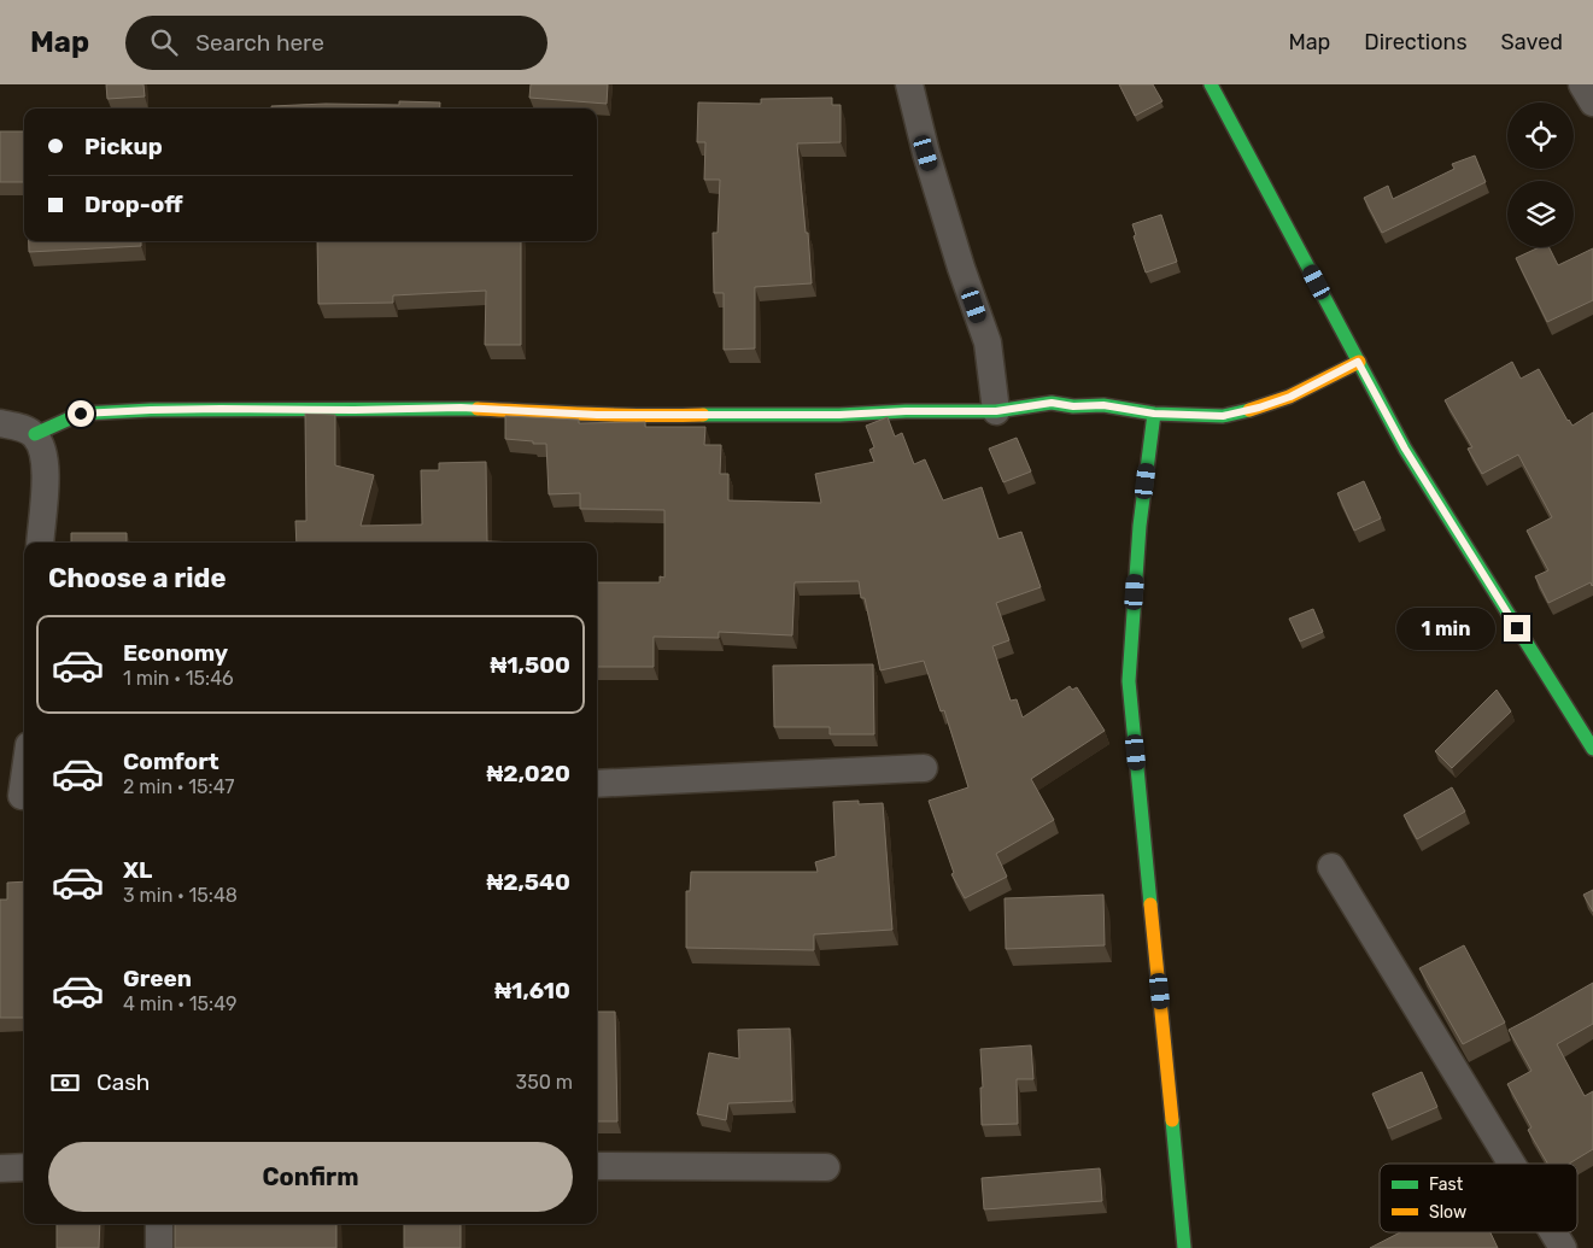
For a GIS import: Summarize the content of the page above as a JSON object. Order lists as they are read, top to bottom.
{
  "legend": ["Fast", "Slow"],
  "page": {
    "header": "Map",
    "search": "Search here",
    "nav": ["Map", "Directions", "Saved"],
    "banner": ["Pickup", "Drop-off"],
    "heading": "Choose a ride",
    "bubble": "1 min",
    "list": [
      {
        "name": "Economy",
        "note": "1 min · 15:46",
        "value": "₦1,500"
      },
      {
        "name": "Comfort",
        "note": "2 min · 15:47",
        "value": "₦2,020"
      },
      {
        "name": "XL",
        "note": "3 min · 15:48",
        "value": "₦2,540"
      },
      {
        "name": "Green",
        "note": "4 min · 15:49",
        "value": "₦1,610"
      }
    ],
    "pay": ["Cash", "350 m"],
    "buttons": "Confirm"
  }
}
